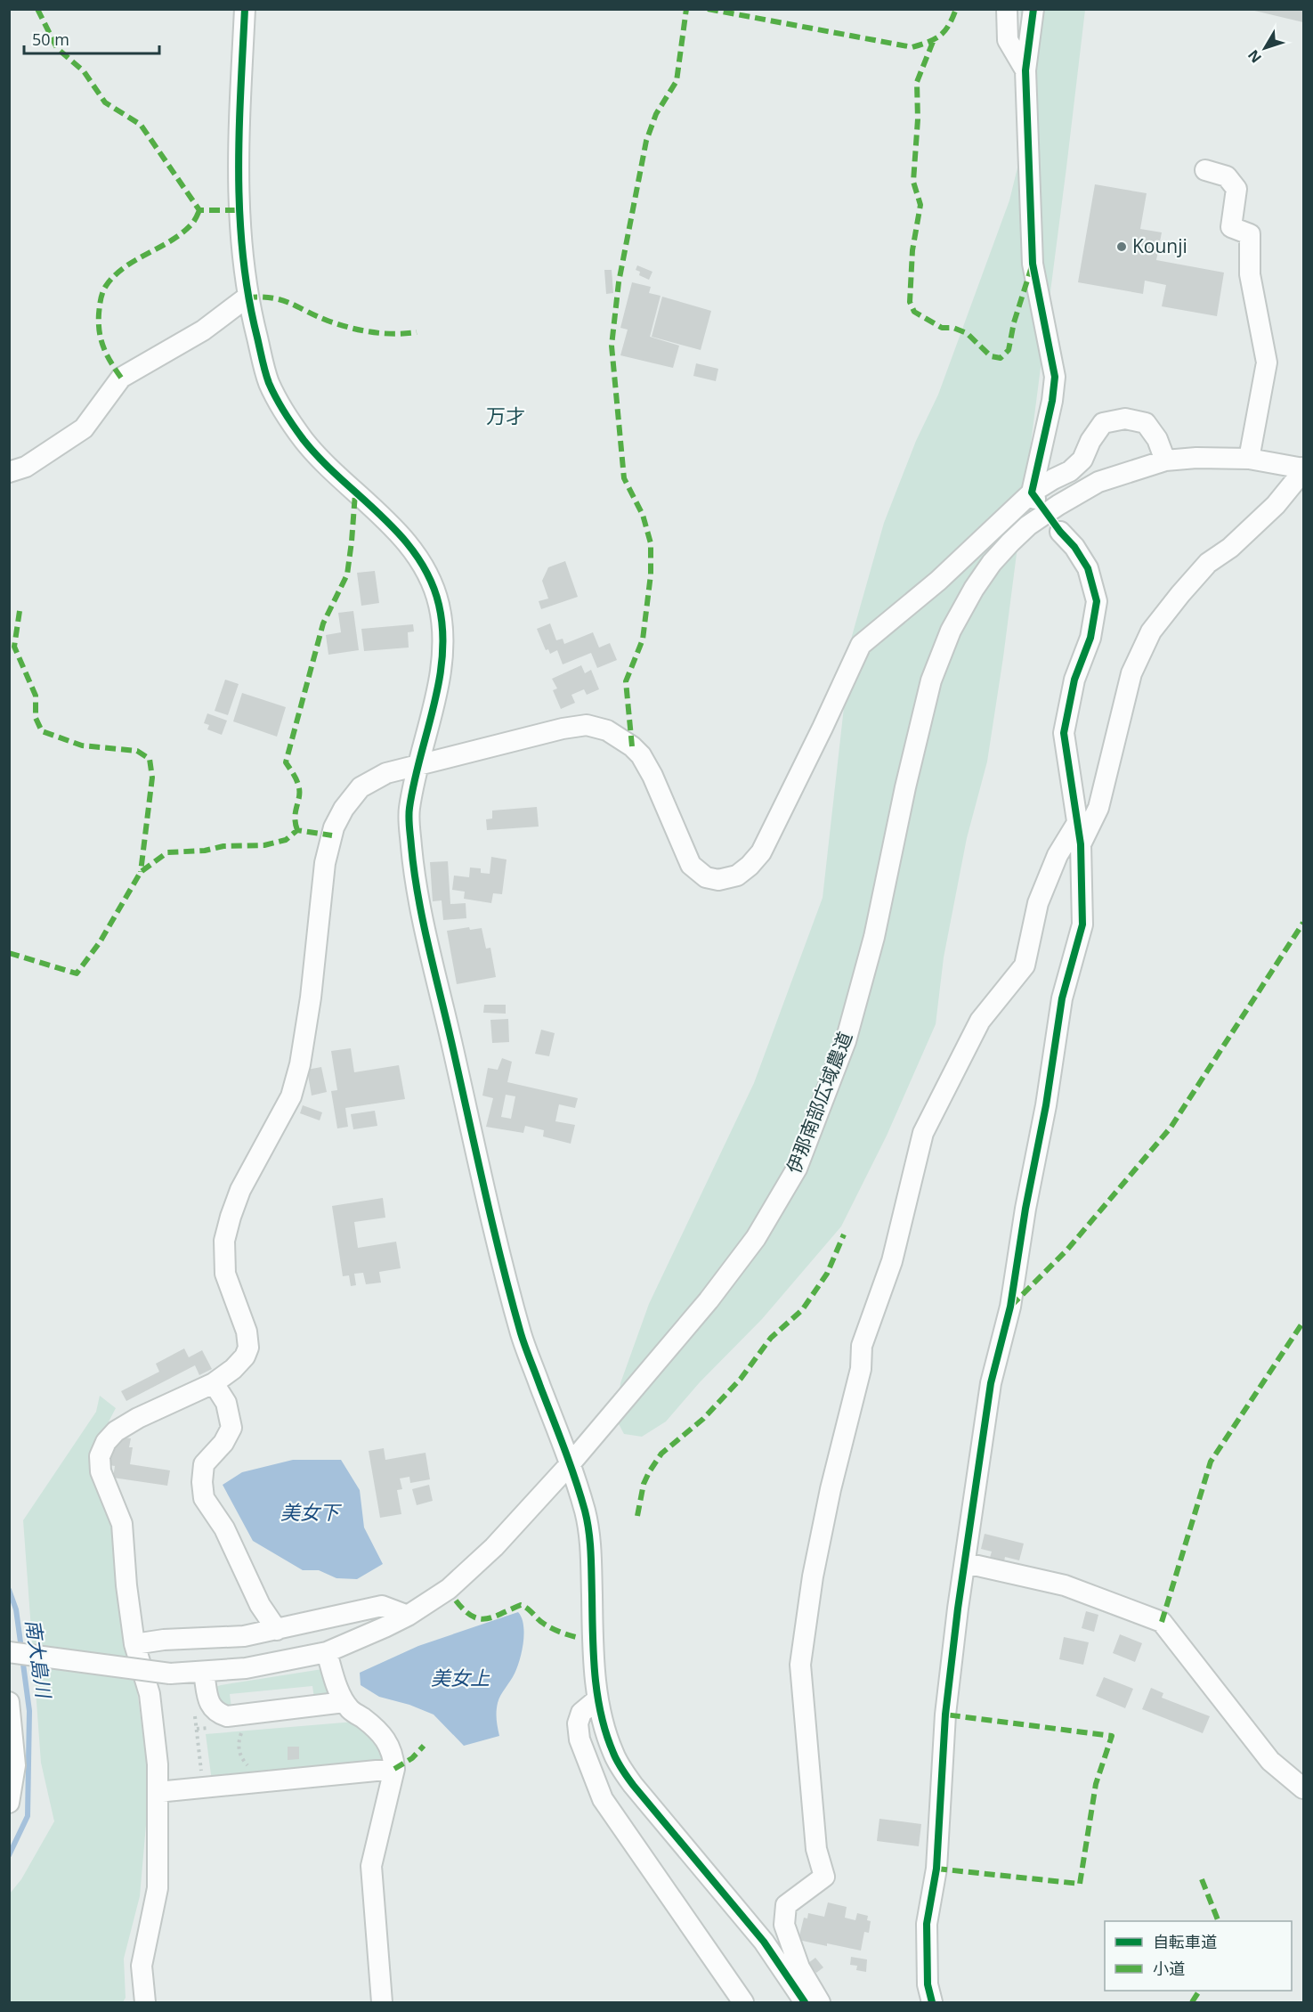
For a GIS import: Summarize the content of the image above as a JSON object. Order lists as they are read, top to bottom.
{
  "streets": {
    "street": ["伊那南部広域農道"]
  },
  "districts": ["万才"],
  "water": ["美女下", "南大島川", "美女上"],
  "places": ["Kounji"],
  "legend": ["自転車道", "小道"],
  "scale_bar": "50 m",
  "north": "bottom left"
}
